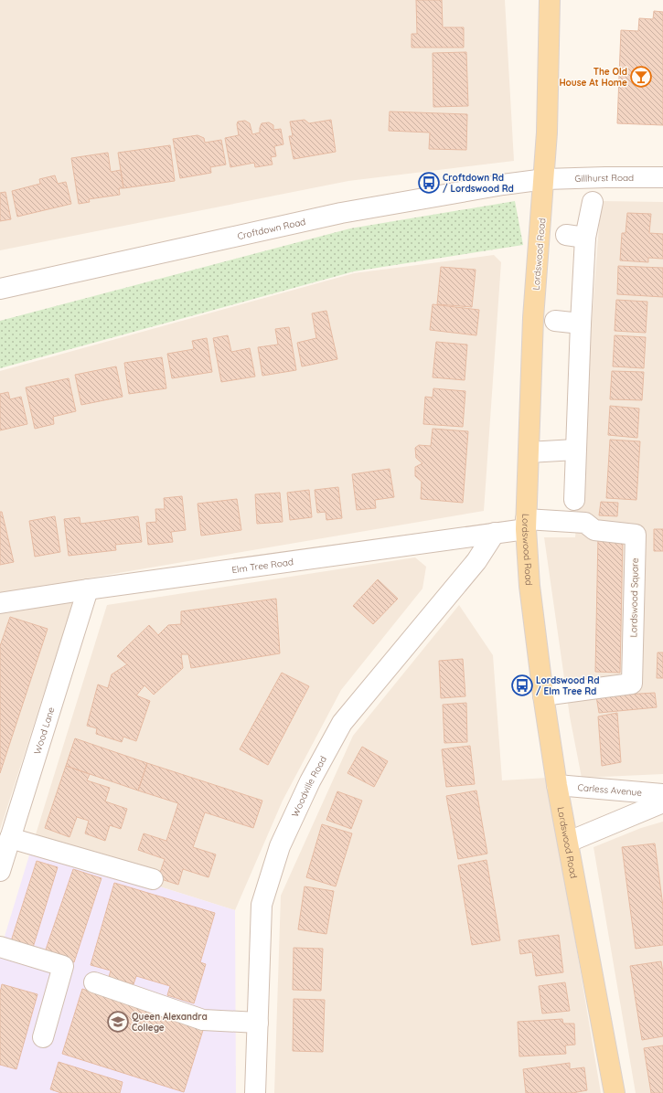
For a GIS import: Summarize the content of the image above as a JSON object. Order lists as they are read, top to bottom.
{
  "streets": {
    "main road": ["Lordswood Road"],
    "street": [
      "Gillhurst Road",
      "Croftdown Road",
      "Elm Tree Road",
      "Lordswood Square",
      "Wood Lane",
      "Woodville Road",
      "Carless Avenue"
    ]
  },
  "crossings": [
    ["Gillhurst Road", "Croftdown Road"],
    ["Gillhurst Road", "Lordswood Road"],
    ["Croftdown Road", "Lordswood Road"],
    ["Lordswood Road", "Elm Tree Road"],
    ["Lordswood Road", "Lordswood Square"],
    ["Lordswood Road", "Carless Avenue"],
    ["Elm Tree Road", "Lordswood Square"],
    ["Elm Tree Road", "Wood Lane"],
    ["Elm Tree Road", "Woodville Road"]
  ],
  "places": {
    "bar": ["The Old House At Home"],
    "bus stop": ["Croftdown Rd / Lordswood Rd", "Lordswood Rd / Elm Tree Rd"],
    "school or university": ["Queen Alexandra College"]
  }
}
